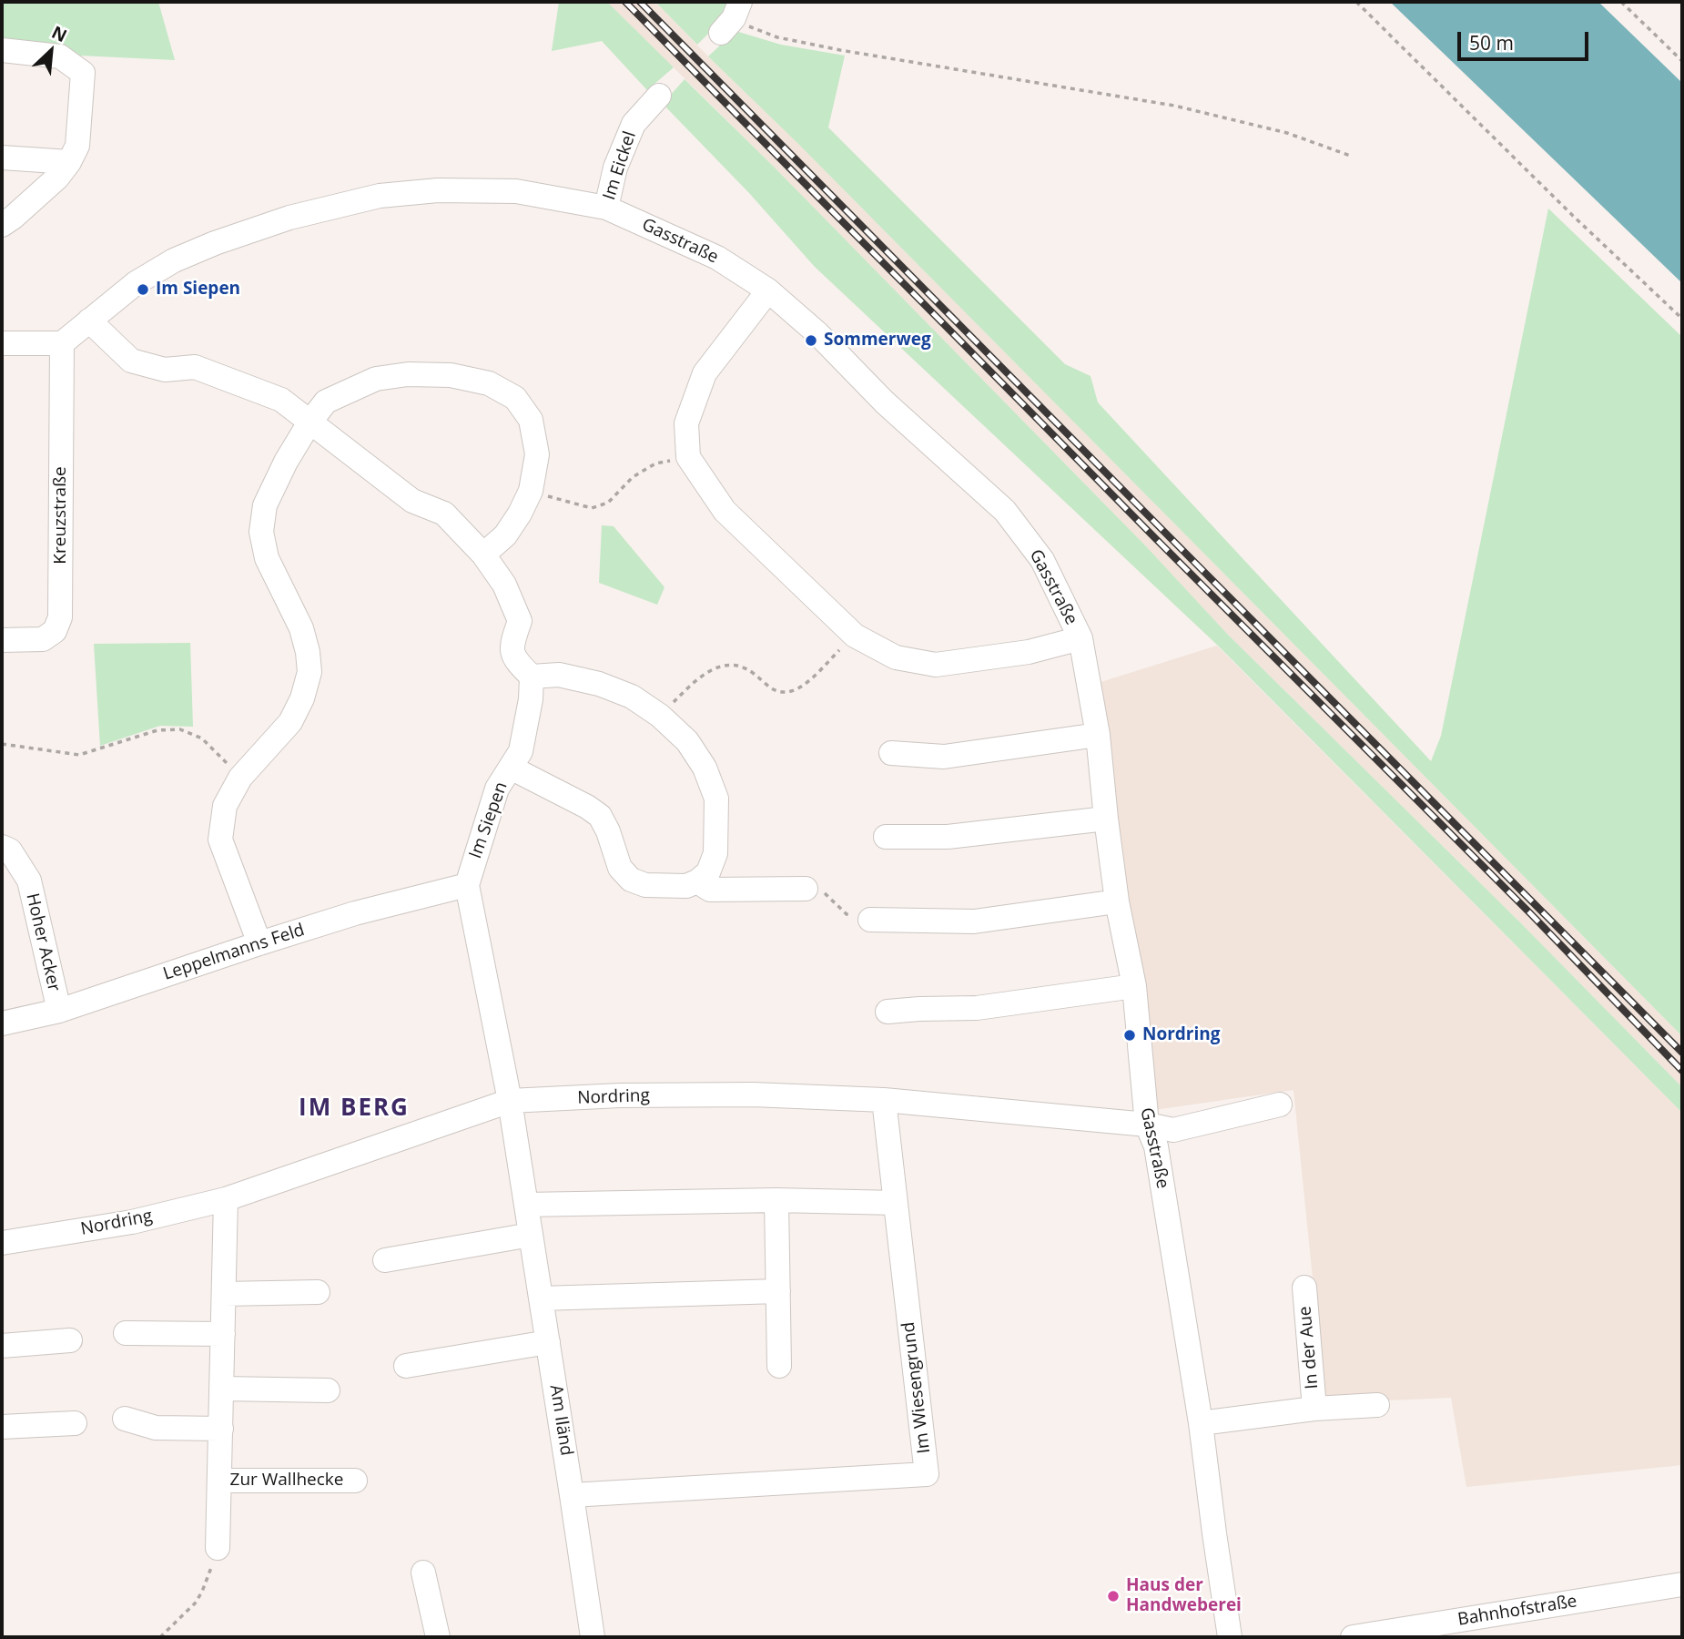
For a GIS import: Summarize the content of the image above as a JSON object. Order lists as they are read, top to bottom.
{
  "streets": {
    "street": [
      "Im Eickel",
      "Gasstraße",
      "Kreuzstraße",
      "Im Siepen",
      "Hoher Acker",
      "Leppelmanns Feld",
      "Nordring",
      "In der Aue",
      "Im Wiesengrund",
      "Am Iländ",
      "Zur Wallhecke",
      "Bahnhofstraße"
    ]
  },
  "crossings": [
    ["Im Eickel", "Gasstraße"],
    ["Gasstraße", "Nordring"],
    ["Gasstraße", "In der Aue"],
    ["Im Siepen", "Leppelmanns Feld"],
    ["Im Siepen", "Nordring"],
    ["Im Siepen", "Am Iländ"],
    ["Hoher Acker", "Leppelmanns Feld"],
    ["Nordring", "Im Wiesengrund"],
    ["Nordring", "Am Iländ"],
    ["Nordring", "Zur Wallhecke"],
    ["Im Wiesengrund", "Am Iländ"]
  ],
  "districts": ["IM BERG"],
  "places": [
    "Im Siepen",
    "Sommerweg",
    "Nordring",
    "Haus der Handweberei"
  ],
  "scale_bar": "50 m",
  "north": "top right"
}
